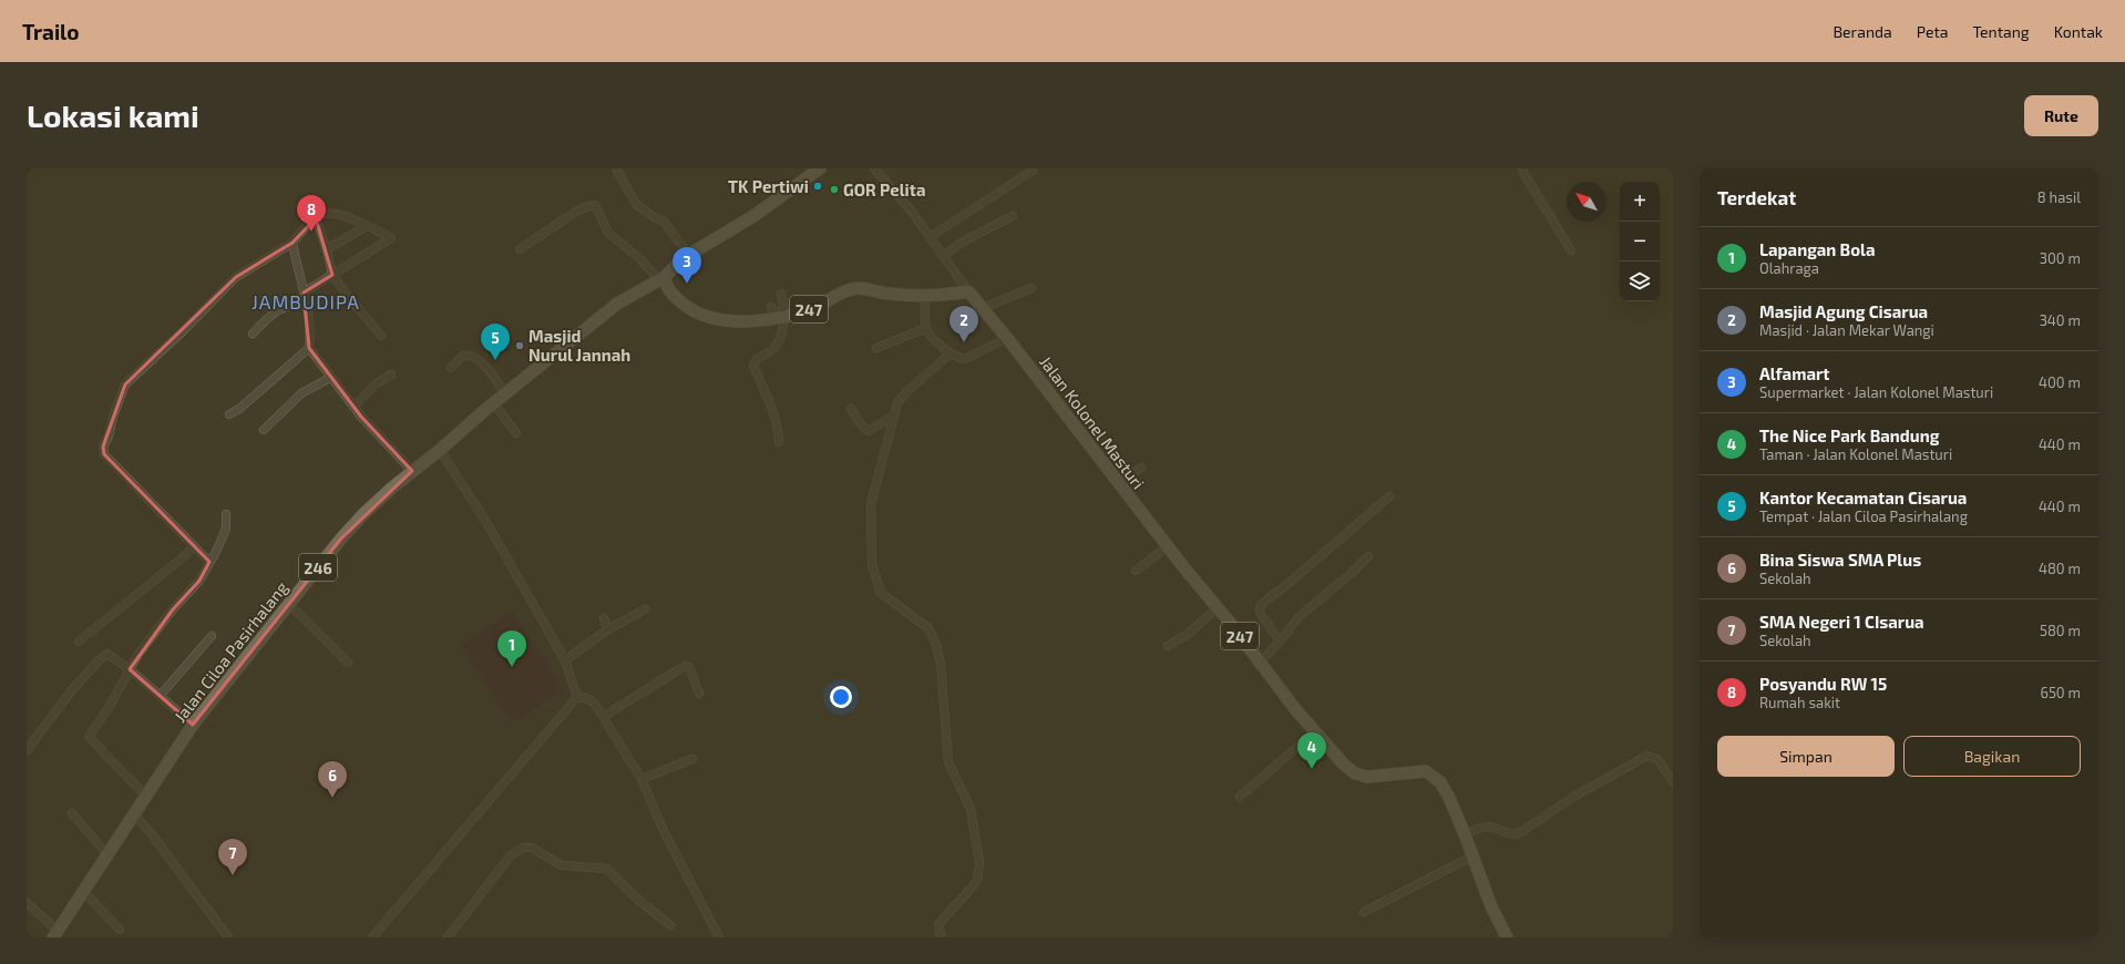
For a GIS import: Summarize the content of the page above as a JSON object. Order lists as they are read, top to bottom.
{
  "streets": {
    "main road": [
      "247",
      "Jalan Kolonel Masturi",
      "246",
      "Jalan Ciloa Pasirhalang"
    ]
  },
  "crossings": [
    ["247", "Jalan Kolonel Masturi"],
    ["247", "Jalan Ciloa Pasirhalang"]
  ],
  "districts": ["JAMBUDIPA"],
  "places": ["TK Pertiwi", "GOR Pelita", "Masjid Nurul Jannah"],
  "north": "top left",
  "page": {
    "header": "Trailo",
    "nav": [
      "Beranda",
      "Peta",
      "Tentang",
      "Kontak"
    ],
    "buttons": [
      "Rute",
      ["Simpan", "Bagikan"]
    ],
    "title": "Lokasi kami",
    "heading": ["Terdekat", "8 hasil"],
    "map_buttons": ["+", "−"],
    "pins": [
      "8",
      "3",
      "2",
      "5",
      "1",
      "4",
      "6",
      "7"
    ],
    "list": [
      {
        "mark": "1",
        "name": "Lapangan Bola",
        "note": "Olahraga",
        "value": "300 m"
      },
      {
        "mark": "2",
        "name": "Masjid Agung Cisarua",
        "note": "Masjid · Jalan Mekar Wangi",
        "value": "340 m"
      },
      {
        "mark": "3",
        "name": "Alfamart",
        "note": "Supermarket · Jalan Kolonel Masturi",
        "value": "400 m"
      },
      {
        "mark": "4",
        "name": "The Nice Park Bandung",
        "note": "Taman · Jalan Kolonel Masturi",
        "value": "440 m"
      },
      {
        "mark": "5",
        "name": "Kantor Kecamatan Cisarua",
        "note": "Tempat · Jalan Ciloa Pasirhalang",
        "value": "440 m"
      },
      {
        "mark": "6",
        "name": "Bina Siswa SMA Plus",
        "note": "Sekolah",
        "value": "480 m"
      },
      {
        "mark": "7",
        "name": "SMA Negeri 1 CIsarua",
        "note": "Sekolah",
        "value": "580 m"
      },
      {
        "mark": "8",
        "name": "Posyandu RW 15",
        "note": "Rumah sakit",
        "value": "650 m"
      }
    ]
  }
}
